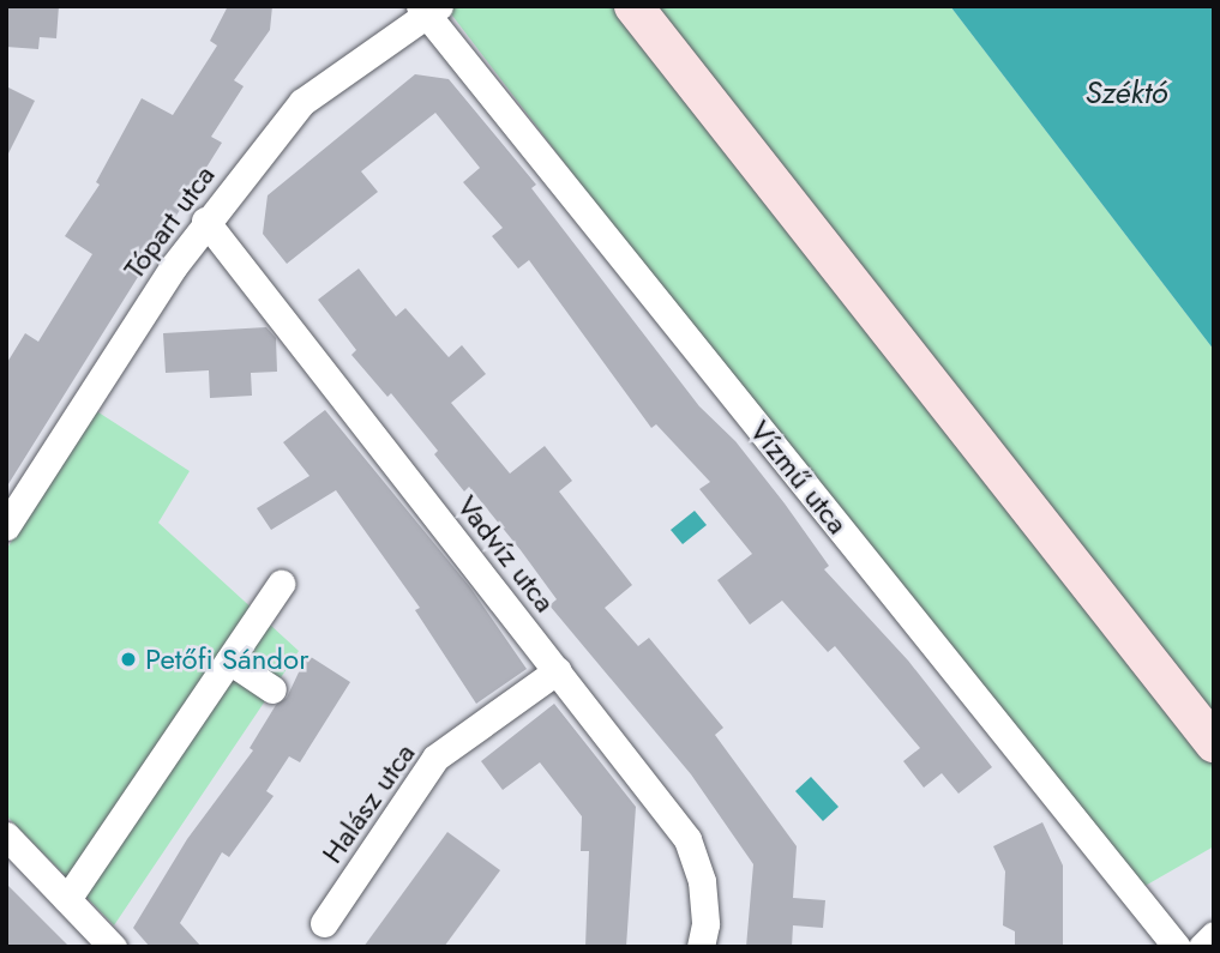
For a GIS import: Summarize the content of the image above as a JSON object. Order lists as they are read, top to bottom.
{
  "streets": {
    "street": [
      "Tópart utca",
      "Vízmű utca",
      "Vadvíz utca",
      "Halász utca"
    ]
  },
  "crossings": [
    ["Tópart utca", "Vízmű utca"],
    ["Tópart utca", "Vadvíz utca"],
    ["Vadvíz utca", "Halász utca"]
  ],
  "water": ["Széktó"],
  "places": ["Petőfi Sándor"]
}
